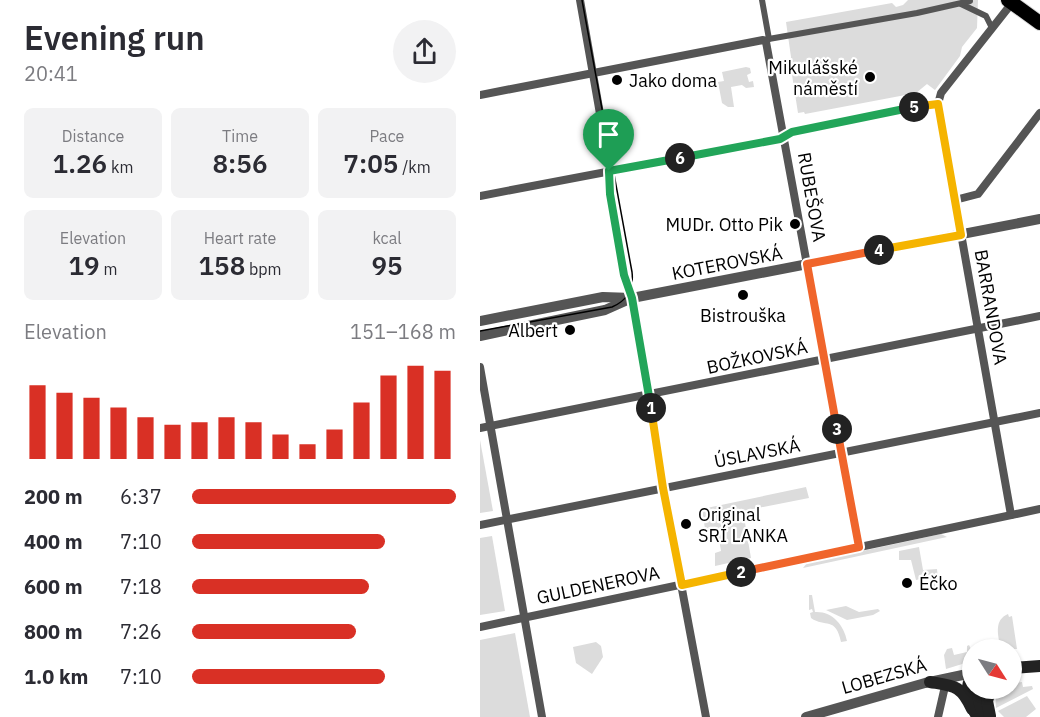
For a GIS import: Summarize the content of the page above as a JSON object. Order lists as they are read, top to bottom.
{
  "streets": {
    "street": [
      "RUBEŠOVA",
      "KOTEROVSKÁ",
      "BARRANDOVA",
      "BOŽKOVSKÁ",
      "ÚSLAVSKÁ",
      "GULDENEROVA",
      "LOBEZSKÁ"
    ]
  },
  "crossings": [
    ["RUBEŠOVA", "KOTEROVSKÁ"],
    ["RUBEŠOVA", "BOŽKOVSKÁ"],
    ["RUBEŠOVA", "ÚSLAVSKÁ"],
    ["RUBEŠOVA", "GULDENEROVA"],
    ["KOTEROVSKÁ", "BARRANDOVA"],
    ["BARRANDOVA", "BOŽKOVSKÁ"],
    ["BARRANDOVA", "ÚSLAVSKÁ"],
    ["BARRANDOVA", "GULDENEROVA"]
  ],
  "places": [
    "Mikulášské náměstí",
    "Jako doma",
    "MUDr. Otto Pik",
    "Bistrouška",
    "Albert",
    "Original SRÍ LANKA",
    "Éčko"
  ],
  "north": "bottom right",
  "page": {
    "heading": ["Evening run", "20:41"],
    "pins": [
      "5",
      "6",
      "4",
      "1",
      "3",
      "2"
    ],
    "stats": [
      ["Distance", "1.26 km"],
      ["Time", "8:56"],
      ["Pace", "7:05 /km"],
      ["Elevation", "19 m"],
      ["Heart rate", "158 bpm"],
      ["kcal", "95"]
    ],
    "chart": ["Elevation", "151–168 m"],
    "list": [
      {
        "name": "200 m",
        "note": "6:37"
      },
      {
        "name": "400 m",
        "note": "7:10"
      },
      {
        "name": "600 m",
        "note": "7:18"
      },
      {
        "name": "800 m",
        "note": "7:26"
      },
      {
        "name": "1.0 km",
        "note": "7:10"
      }
    ]
  }
}
